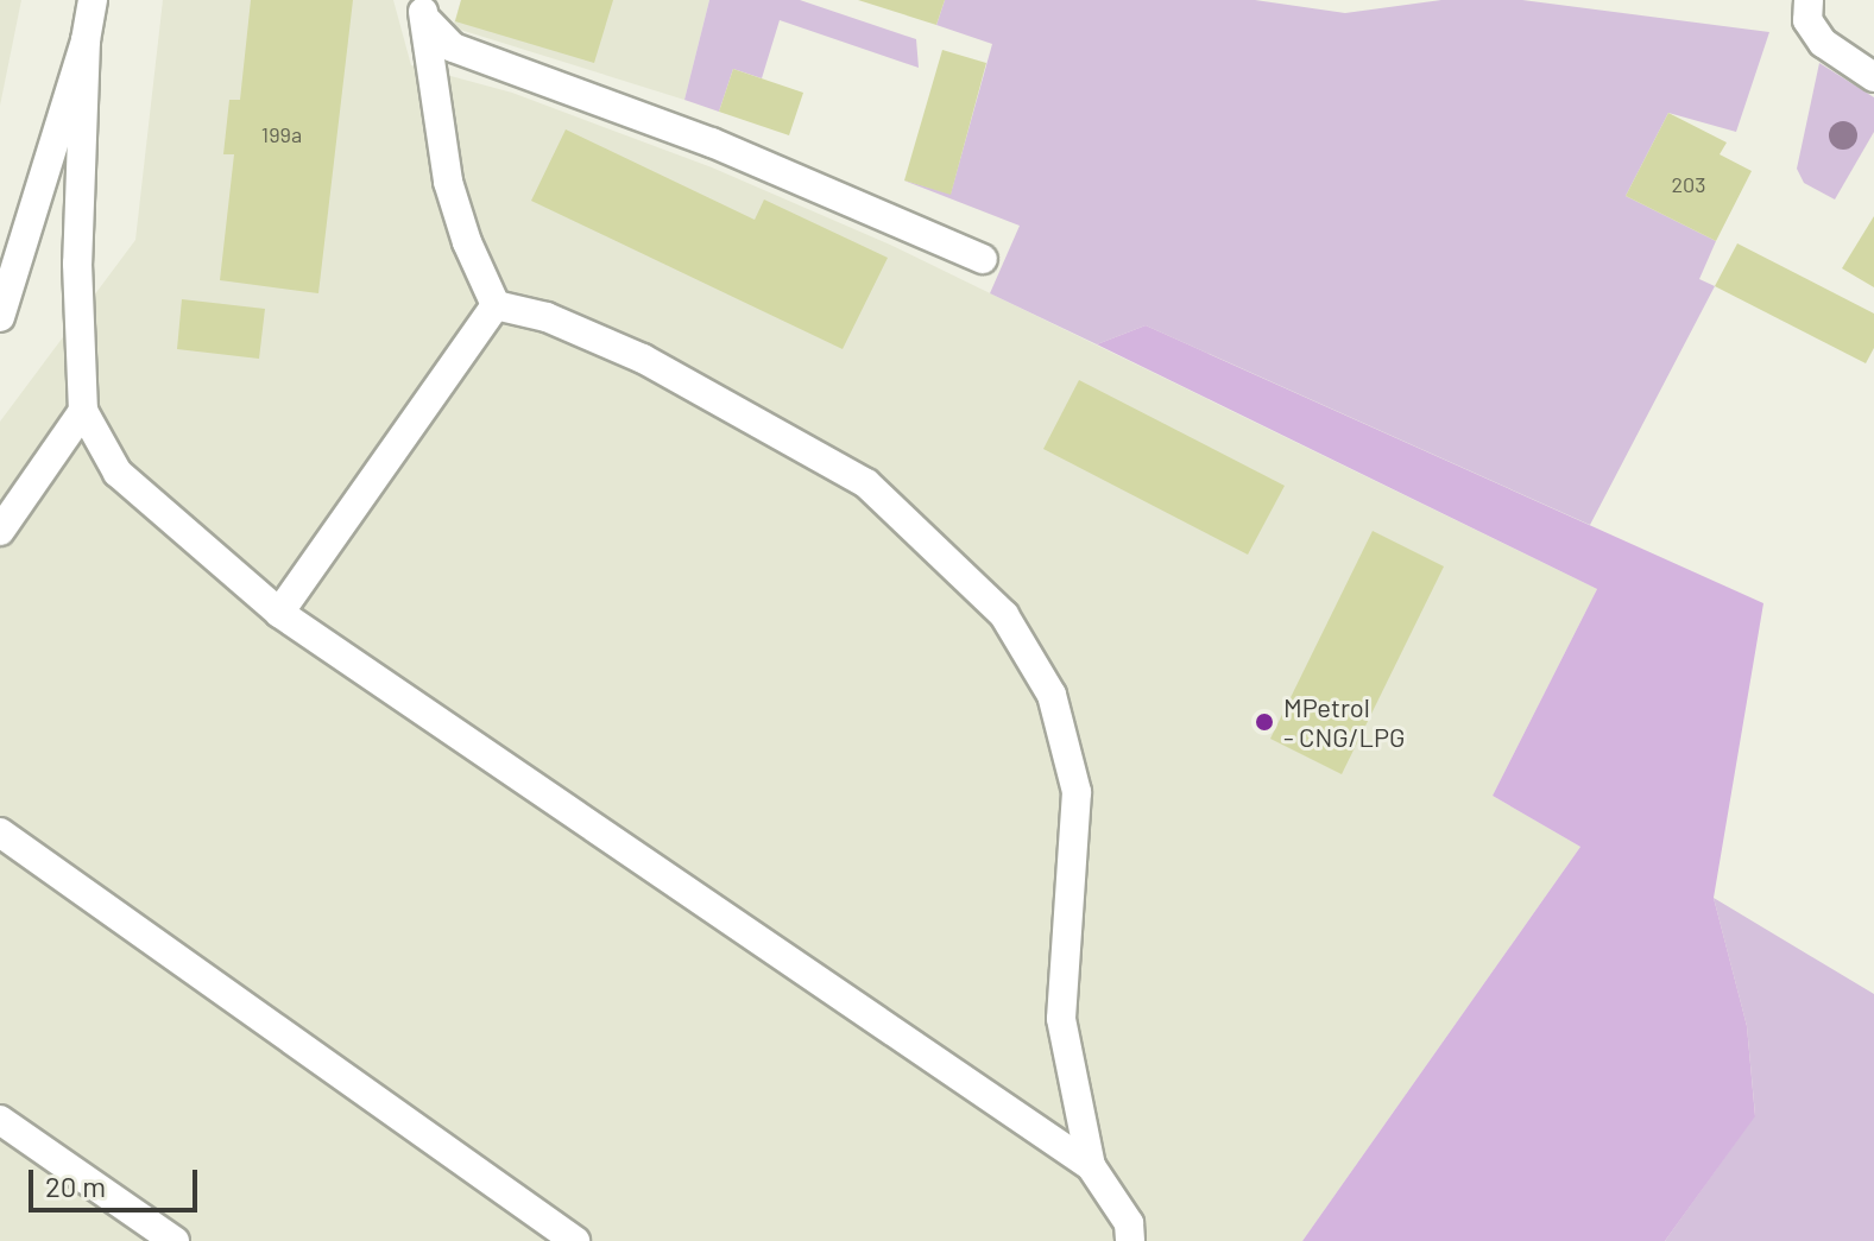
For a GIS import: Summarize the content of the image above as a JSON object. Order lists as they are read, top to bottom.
{
  "places": ["MPetrol - CNG/LPG"],
  "house_numbers": ["199a", "203"],
  "scale_bar": "20 m"
}
